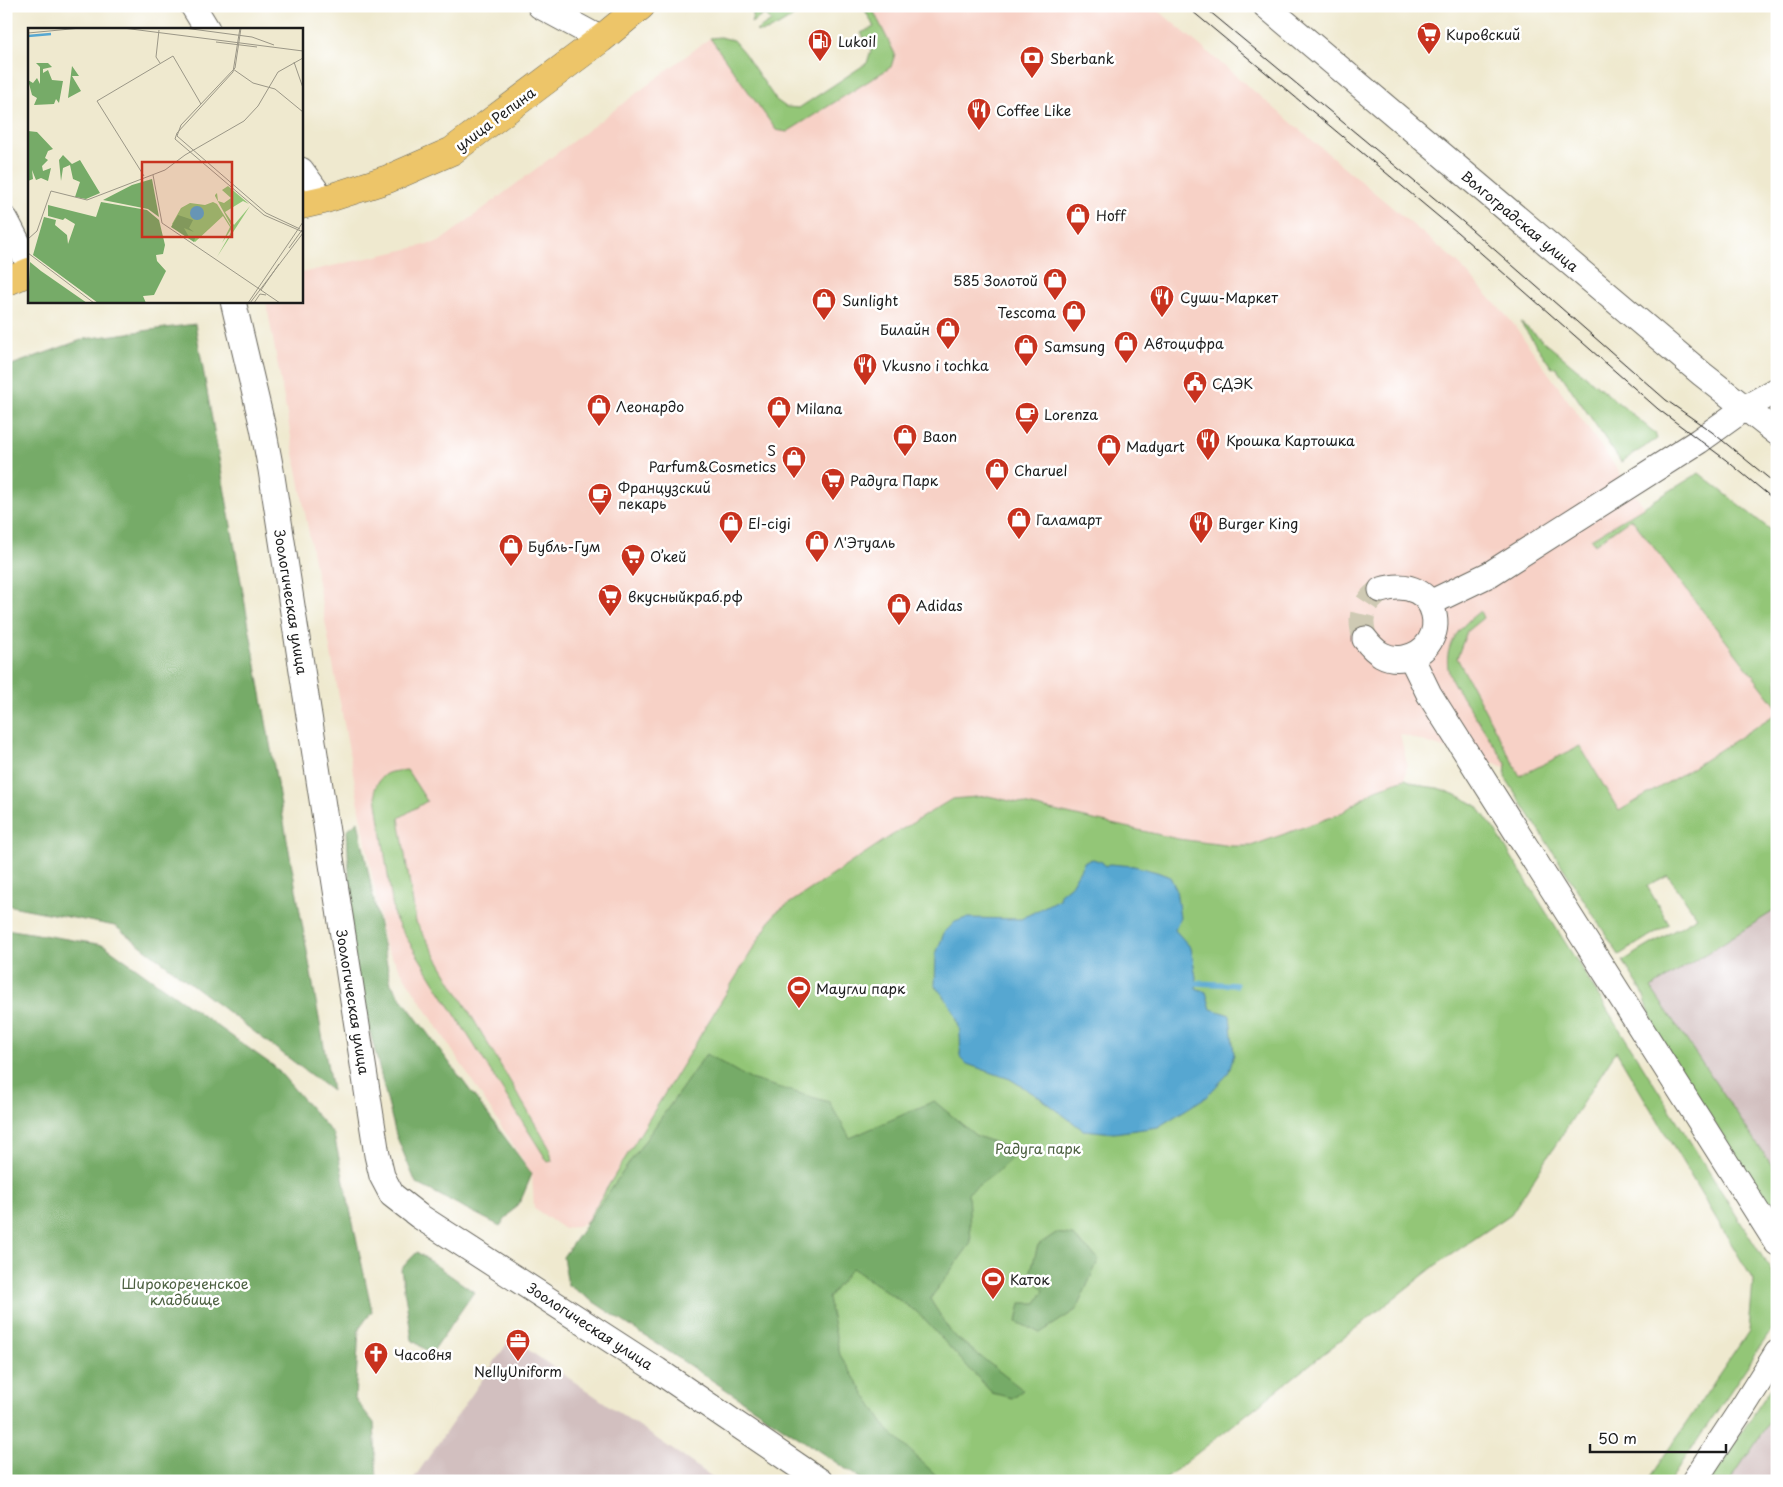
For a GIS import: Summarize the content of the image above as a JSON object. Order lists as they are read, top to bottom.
{
  "streets": {
    "main road": ["улица Репина"],
    "street": ["Волгоградская улица", "Зоологическая улица"]
  },
  "parks": ["Радуга парк", "Широкореченское кладбище"],
  "places": {
    "supermarket": [
      "Кировский",
      "Радуга Парк",
      "О’кей",
      "вкусныйкраб.рф"
    ],
    "fuel station": ["Lukoil"],
    "bank": ["Sberbank"],
    "restaurant": [
      "Coffee Like",
      "Суши-Маркет",
      "Vkusno i tochka",
      "Крошка Картошка",
      "Burger King"
    ],
    "shop": [
      "Hoff",
      "585 Золотой",
      "Sunlight",
      "Tescoma",
      "Билайн",
      "Автоцифра",
      "Samsung",
      "Леонардо",
      "Milana",
      "Baon",
      "Madyart",
      "S Parfum&Cosmetics",
      "Charuel",
      "Галамарт",
      "El-cigi",
      "Л'Этуаль",
      "Бубль-Гум",
      "Adidas"
    ],
    "public building": ["СДЭК"],
    "cafe": ["Lorenza", "Французский пекарь"],
    "sports": ["Маугли парк", "Каток"],
    "office": ["NellyUniform"],
    "church": ["Часовня"]
  },
  "scale_bar": "50 m"
}
